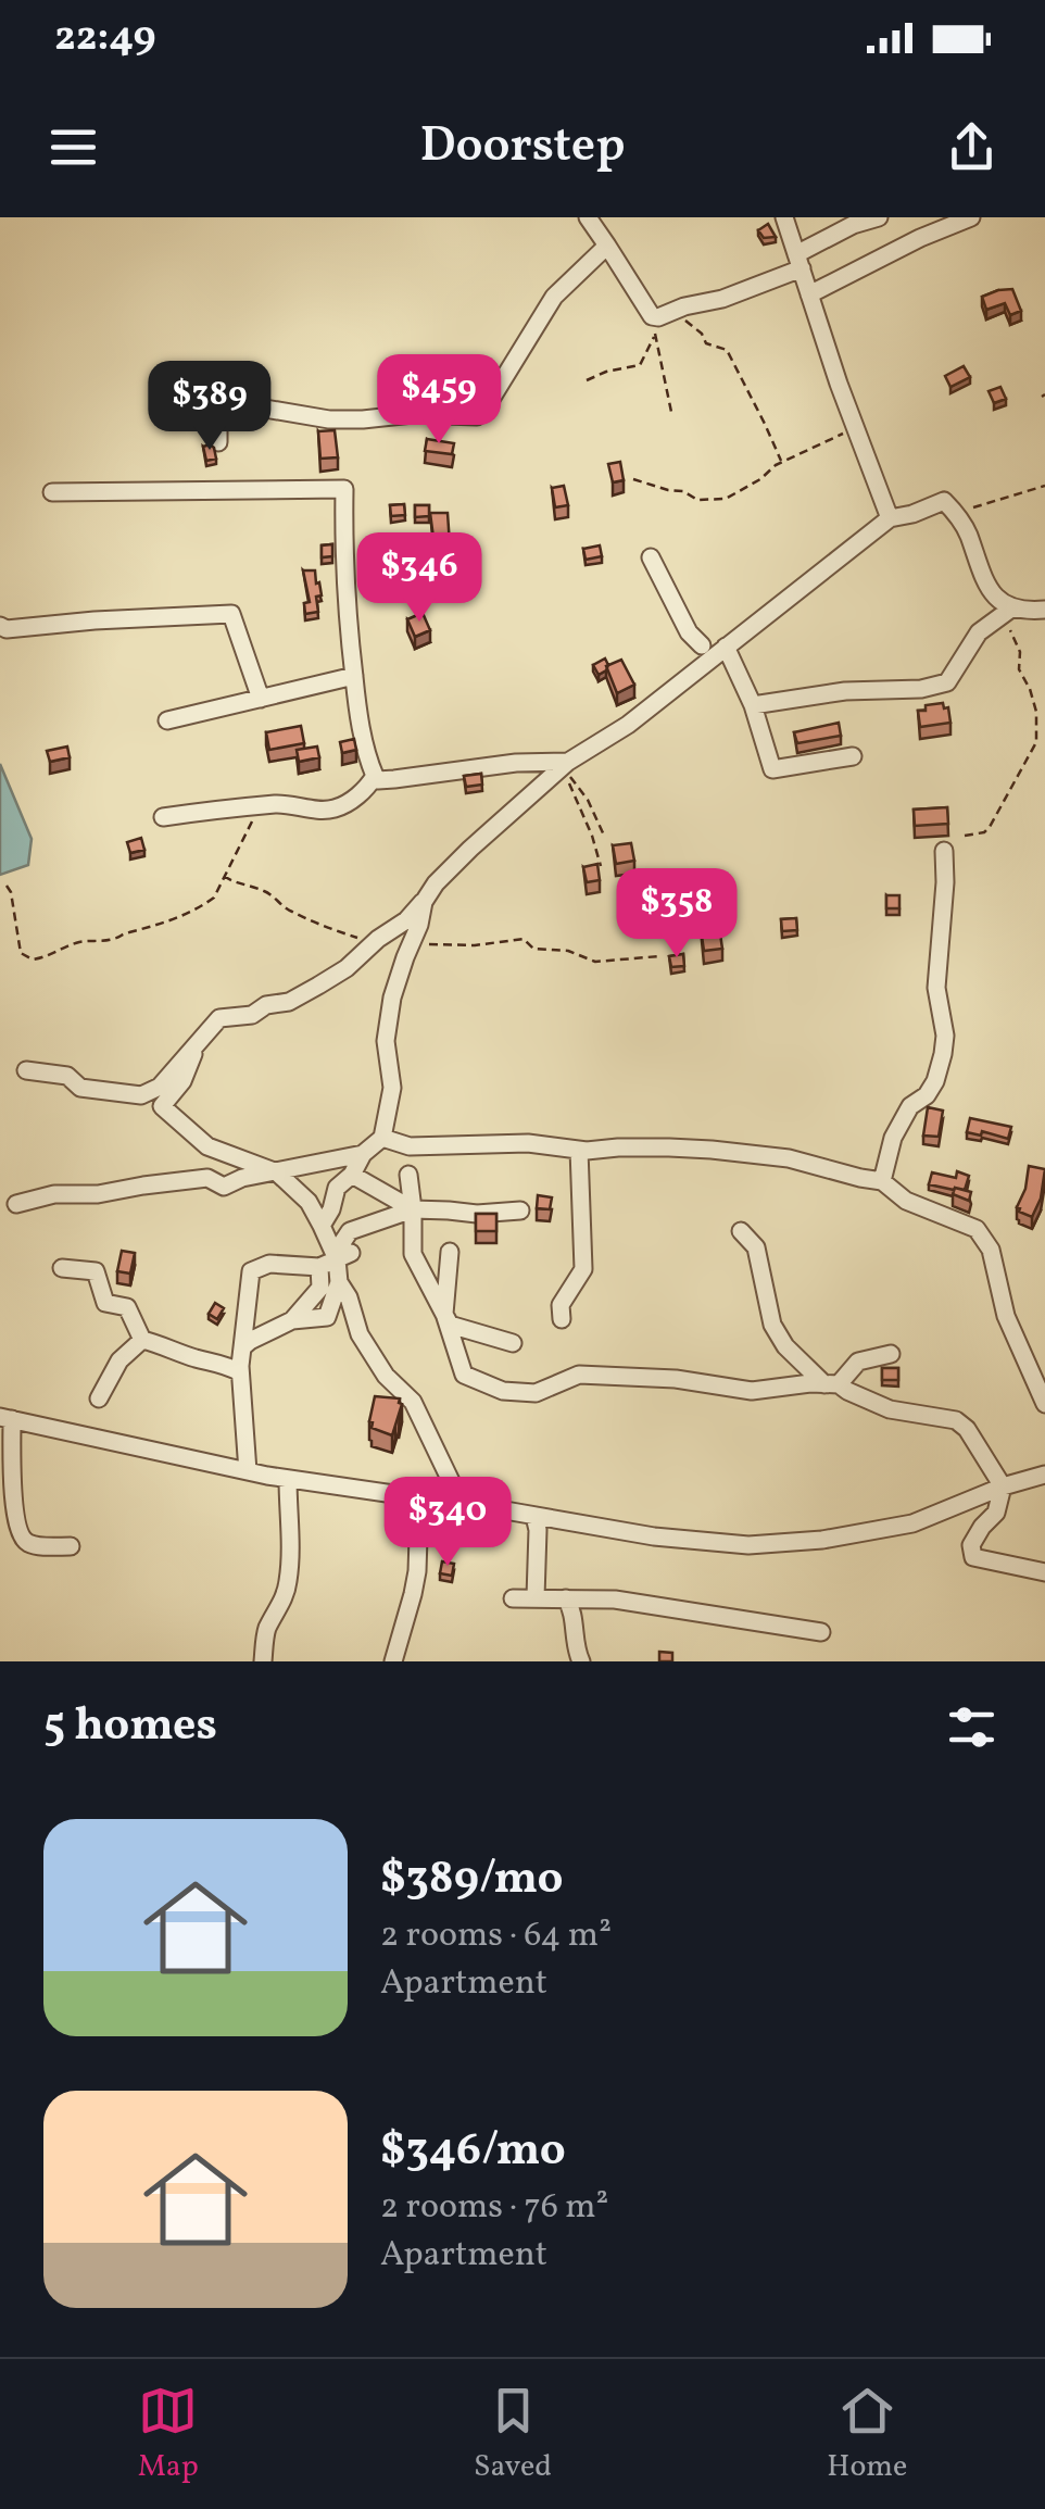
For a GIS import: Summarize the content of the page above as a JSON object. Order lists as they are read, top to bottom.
{
  "page": {
    "status": "22:49",
    "header": "Doorstep",
    "price": [
      "$459",
      "$389",
      "$346",
      "$358",
      "$340"
    ],
    "heading": "5 homes",
    "list": [
      {
        "name": "$389/mo",
        "note": "2 rooms · 64 m² · Apartment"
      },
      {
        "name": "$346/mo",
        "note": "2 rooms · 76 m² · Apartment"
      }
    ],
    "tabs": ["Map", "Saved", "Home"]
  }
}
